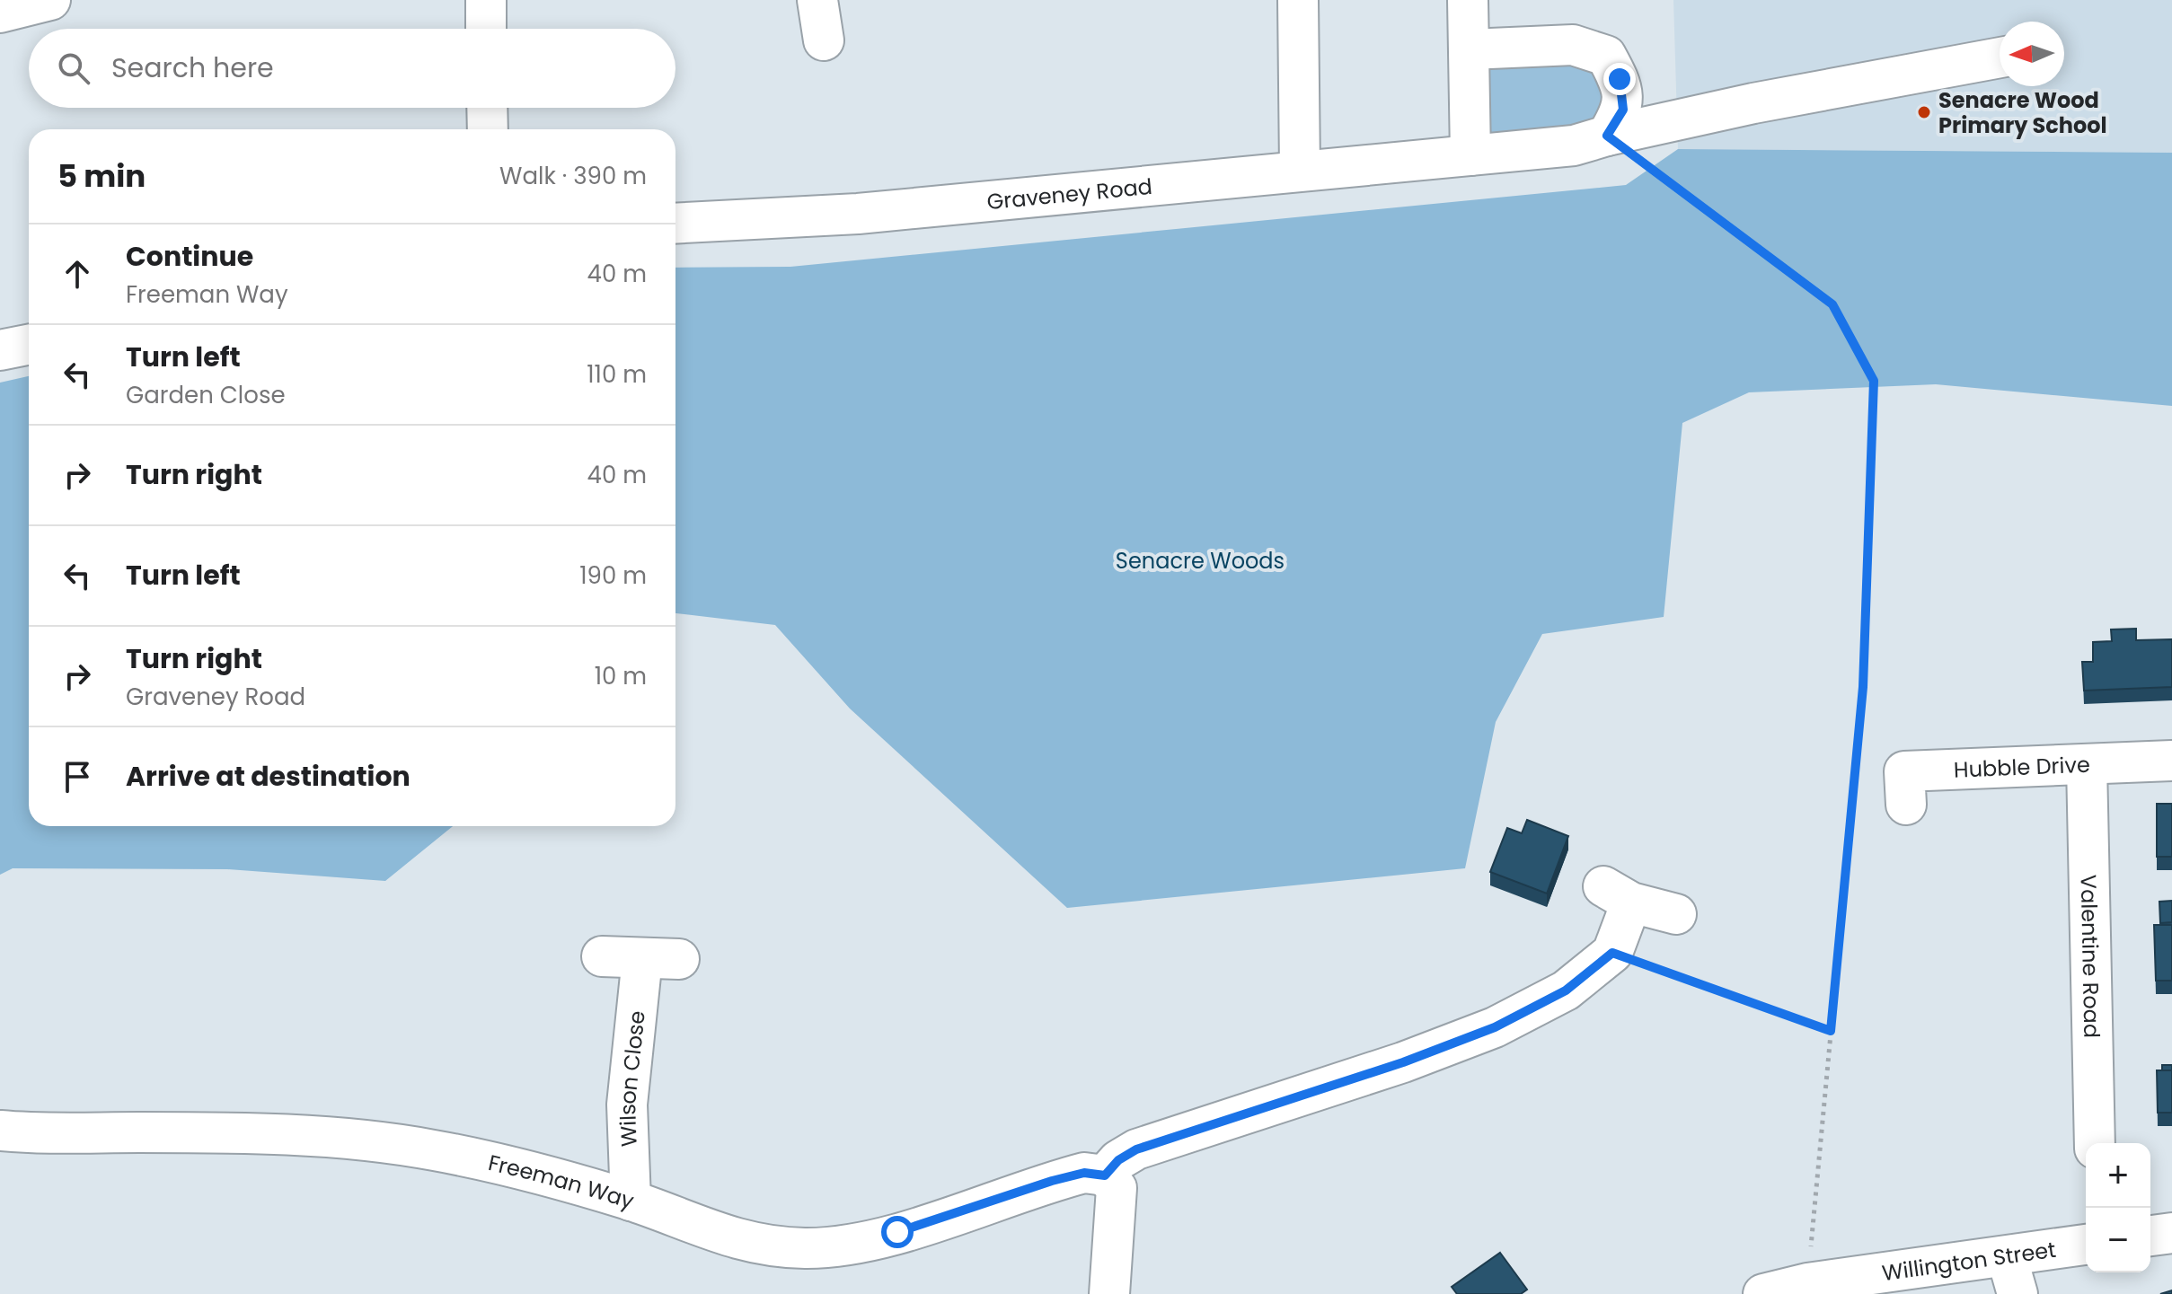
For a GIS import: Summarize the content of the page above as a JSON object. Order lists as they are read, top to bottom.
{
  "streets": {
    "street": [
      "Graveney Road",
      "Hubble Drive",
      "Valentine Road",
      "Wilson Close",
      "Freeman Way",
      "Willington Street"
    ]
  },
  "crossings": [
    ["Hubble Drive", "Valentine Road"],
    ["Wilson Close", "Freeman Way"]
  ],
  "parks": ["Senacre Woods"],
  "places": ["Senacre Wood Primary School"],
  "north": "left",
  "page": {
    "search": "Search here",
    "heading": ["5 min", "Walk · 390 m"],
    "list": [
      ["Continue", "Freeman Way", "40 m"],
      ["Turn left", "Garden Close", "110 m"],
      ["Turn right", "40 m"],
      ["Turn left", "190 m"],
      ["Turn right", "Graveney Road", "10 m"],
      "Arrive at destination"
    ],
    "map_buttons": ["+", "−"]
  }
}
